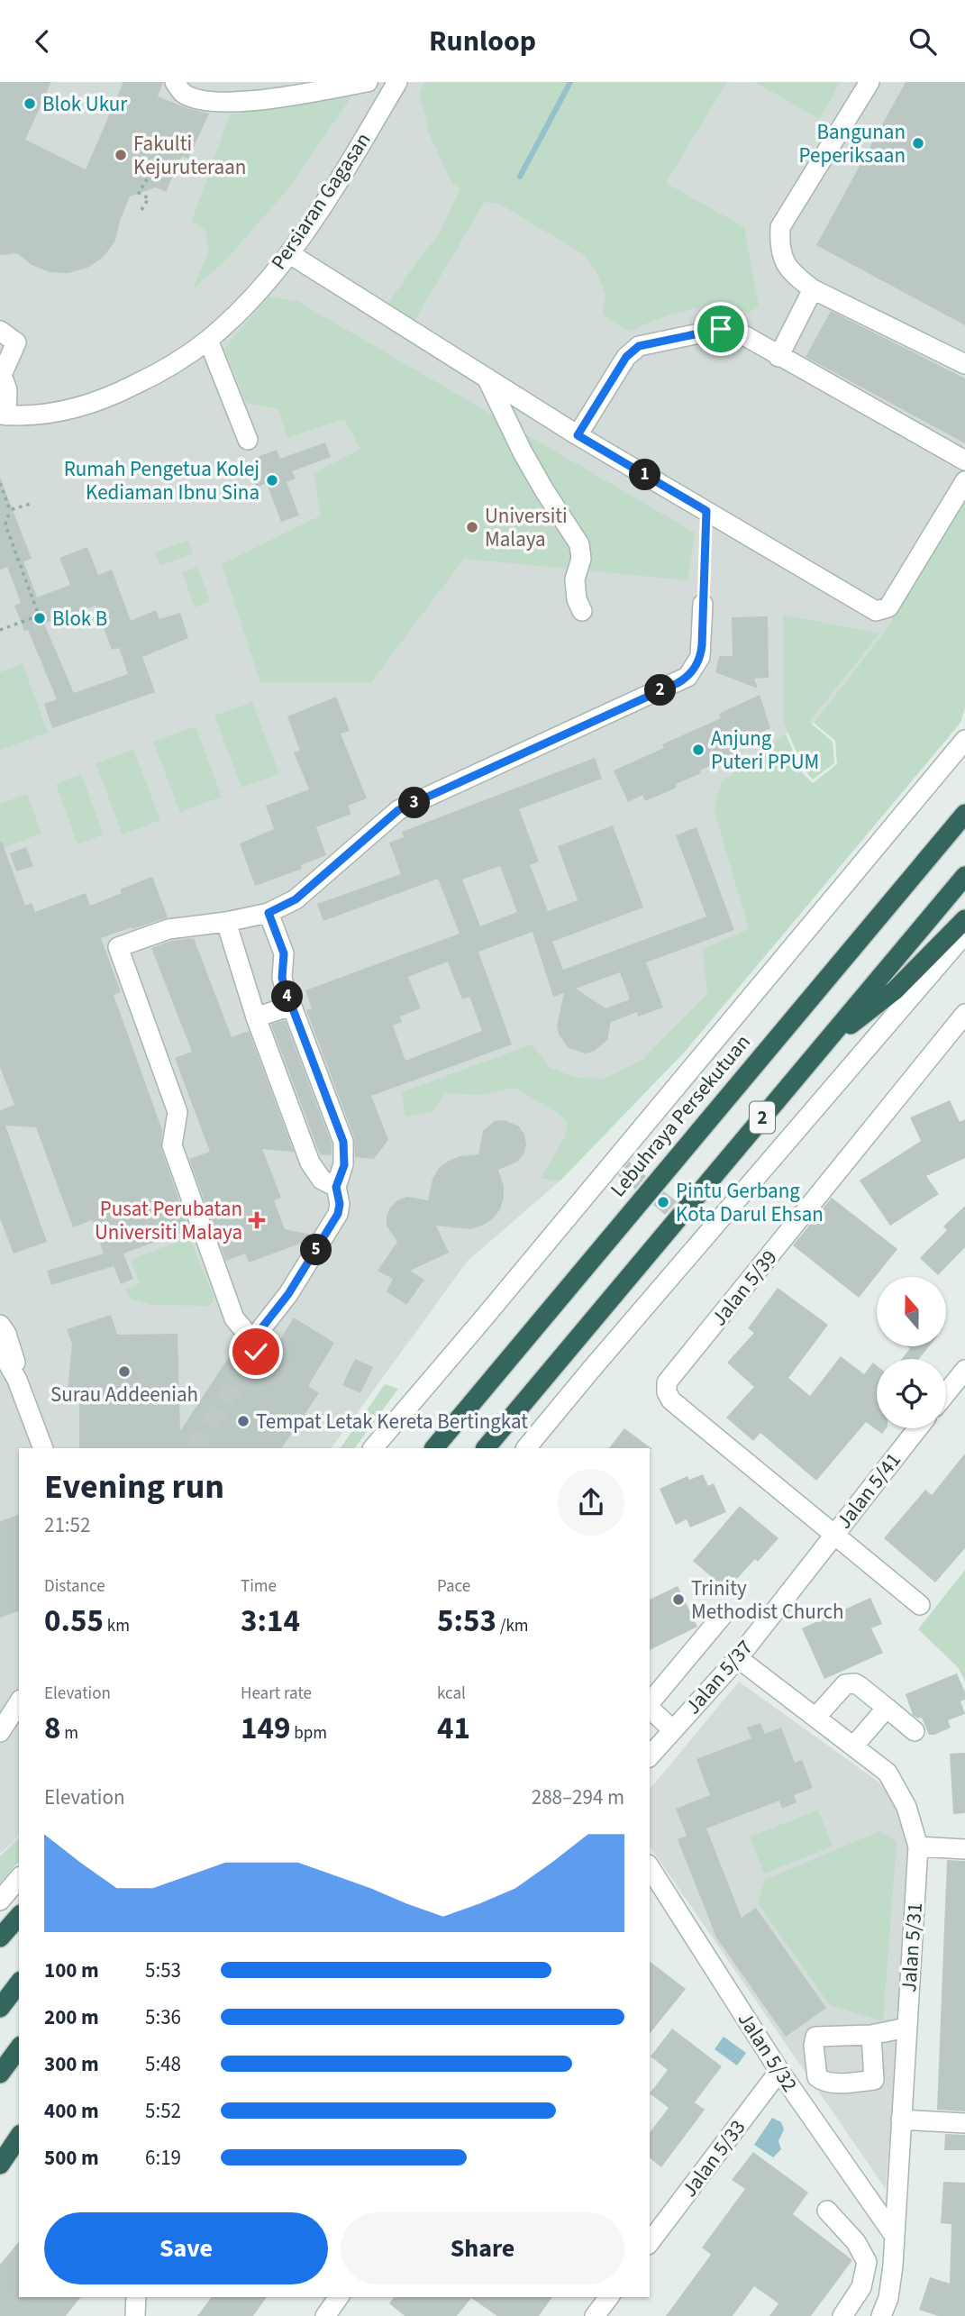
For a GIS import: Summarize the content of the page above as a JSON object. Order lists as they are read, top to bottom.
{
  "streets": {
    "highway": ["Lebuhraya Persekutuan", "2"],
    "street": [
      "Persiaran Gagasan",
      "Jalan 5/39",
      "Jalan 5/41",
      "Jalan 5/37",
      "Jalan 5/31",
      "Jalan 5/32",
      "Jalan 5/33"
    ]
  },
  "crossings": [
    ["Jalan 5/39", "Jalan 5/41"],
    ["Jalan 5/39", "Jalan 5/37"],
    ["Jalan 5/41", "Jalan 5/37"],
    ["Jalan 5/37", "Jalan 5/31"],
    ["Jalan 5/31", "Jalan 5/32"],
    ["Jalan 5/32", "Jalan 5/33"]
  ],
  "places": {
    "other": [
      "Blok Ukur",
      "Bangunan Peperiksaan",
      "Fakulti Kejuruteraan",
      "Rumah Pengetua Kolej Kediaman Ibnu Sina",
      "Universiti Malaya",
      "Blok B",
      "Anjung Puteri PPUM",
      "Pintu Gerbang Kota Darul Ehsan",
      "Surau Addeeniah",
      "Tempat Letak Kereta Bertingkat",
      "Trinity Methodist Church"
    ],
    "health": ["Pusat Perubatan Universiti Malaya"]
  },
  "north": "top",
  "page": {
    "header": "Runloop",
    "pins": [
      "1",
      "2",
      "3",
      "4",
      "5"
    ],
    "heading": ["Evening run", "21:52"],
    "stats": [
      ["Distance", "0.55 km"],
      ["Time", "3:14"],
      ["Pace", "5:53 /km"],
      ["Elevation", "8 m"],
      ["Heart rate", "149 bpm"],
      ["kcal", "41"]
    ],
    "chart": ["Elevation", "288–294 m"],
    "list": [
      {
        "name": "100 m",
        "note": "5:53"
      },
      {
        "name": "200 m",
        "note": "5:36"
      },
      {
        "name": "300 m",
        "note": "5:48"
      },
      {
        "name": "400 m",
        "note": "5:52"
      },
      {
        "name": "500 m",
        "note": "6:19"
      }
    ],
    "buttons": ["Save", "Share"]
  }
}
